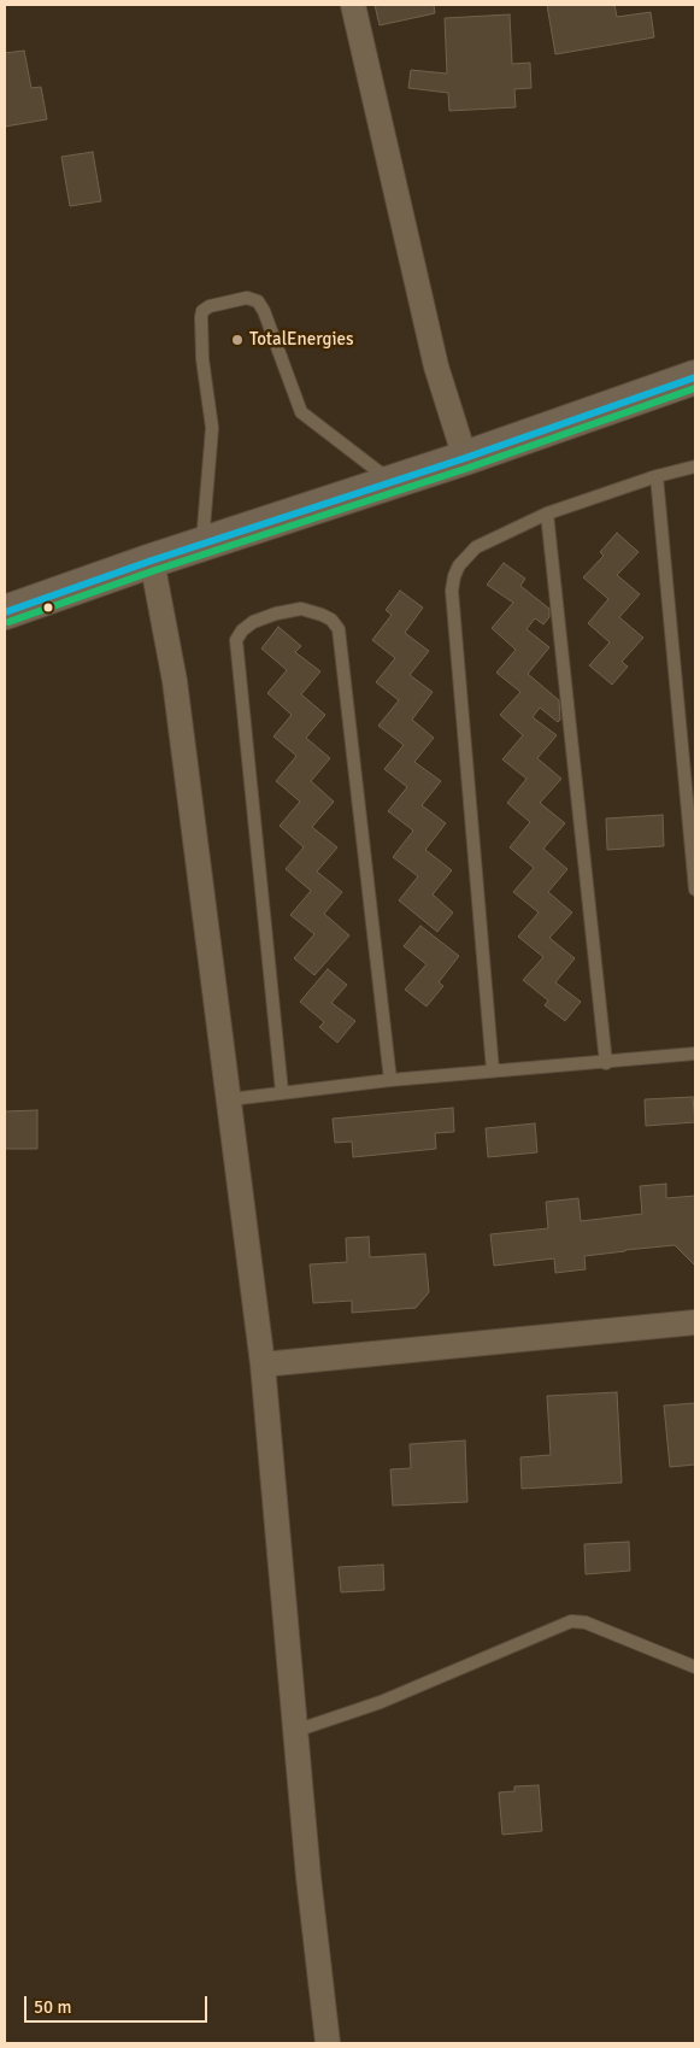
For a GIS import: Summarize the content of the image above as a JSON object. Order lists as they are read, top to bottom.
{
  "places": ["TotalEnergies"],
  "scale_bar": "50 m"
}
